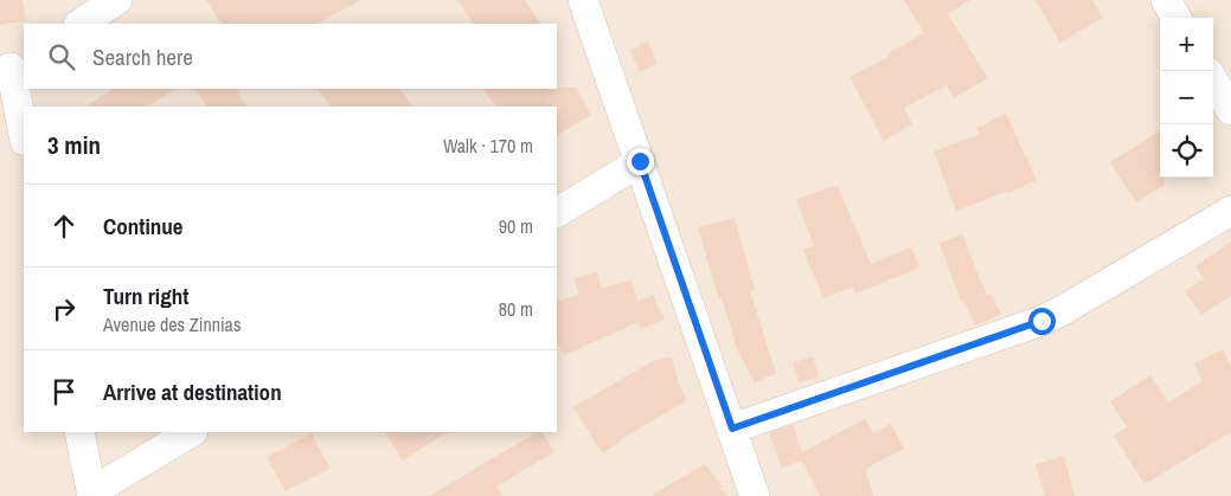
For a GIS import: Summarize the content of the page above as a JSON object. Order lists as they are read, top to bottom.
{
  "page": {
    "map_buttons": ["+", "−"],
    "search": "Search here",
    "heading": ["3 min", "Walk · 170 m"],
    "list": [
      ["Continue", "90 m"],
      ["Turn right", "Avenue des Zinnias", "80 m"],
      "Arrive at destination"
    ]
  }
}
